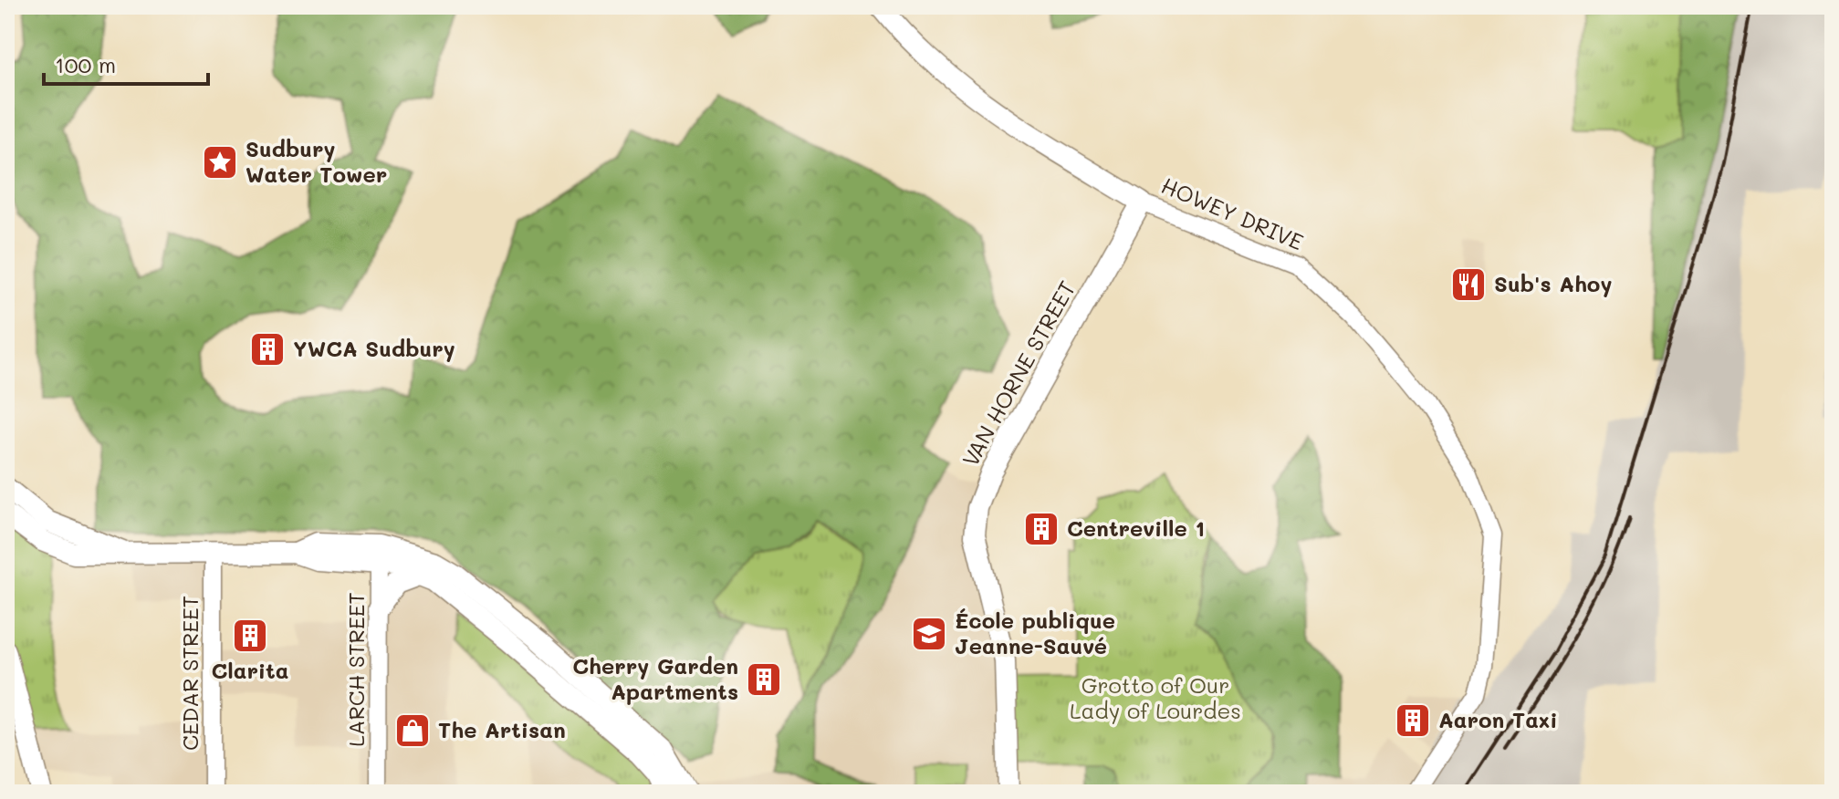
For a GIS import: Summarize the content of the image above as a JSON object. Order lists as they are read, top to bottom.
{
  "streets": {
    "main road": ["HOWEY DRIVE", "VAN HORNE STREET"],
    "street": ["LARCH STREET", "CEDAR STREET"]
  },
  "crossings": [
    ["HOWEY DRIVE", "VAN HORNE STREET"]
  ],
  "parks": ["Grotto of Our Lady of Lourdes"],
  "places": {
    "place": ["Sudbury Water Tower"],
    "restaurant": ["Sub's Ahoy"],
    "building": [
      "YWCA Sudbury",
      "Centreville 1",
      "Clarita",
      "Cherry Garden Apartments",
      "Aaron Taxi"
    ],
    "school or university": ["École publique Jeanne-Sauvé"],
    "shop": ["The Artisan"]
  },
  "scale_bar": "100 m"
}
